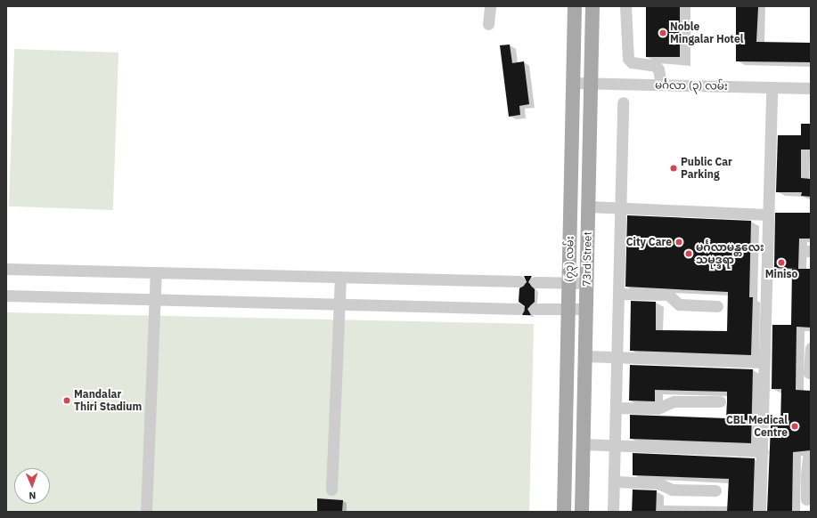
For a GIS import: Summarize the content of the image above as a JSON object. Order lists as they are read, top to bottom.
{
  "streets": {
    "main road": ["(၇၃) လမ်း", "73rd Street"],
    "street": ["မင်္ဂလာ (၃) လမ်း"]
  },
  "crossings": [
    ["မင်္ဂလာ (၃) လမ်း", "(၇၃) လမ်း"],
    ["မင်္ဂလာ (၃) လမ်း", "73rd Street"]
  ],
  "places": [
    "Noble Mingalar Hotel",
    "Public Car Parking",
    "City Care",
    "မင်္ဂလာမန္တလေး သမုဒ္ဒရာ",
    "Miniso",
    "Mandalar Thiri Stadium",
    "CBL Medical Centre"
  ],
  "north": "bottom"
}
